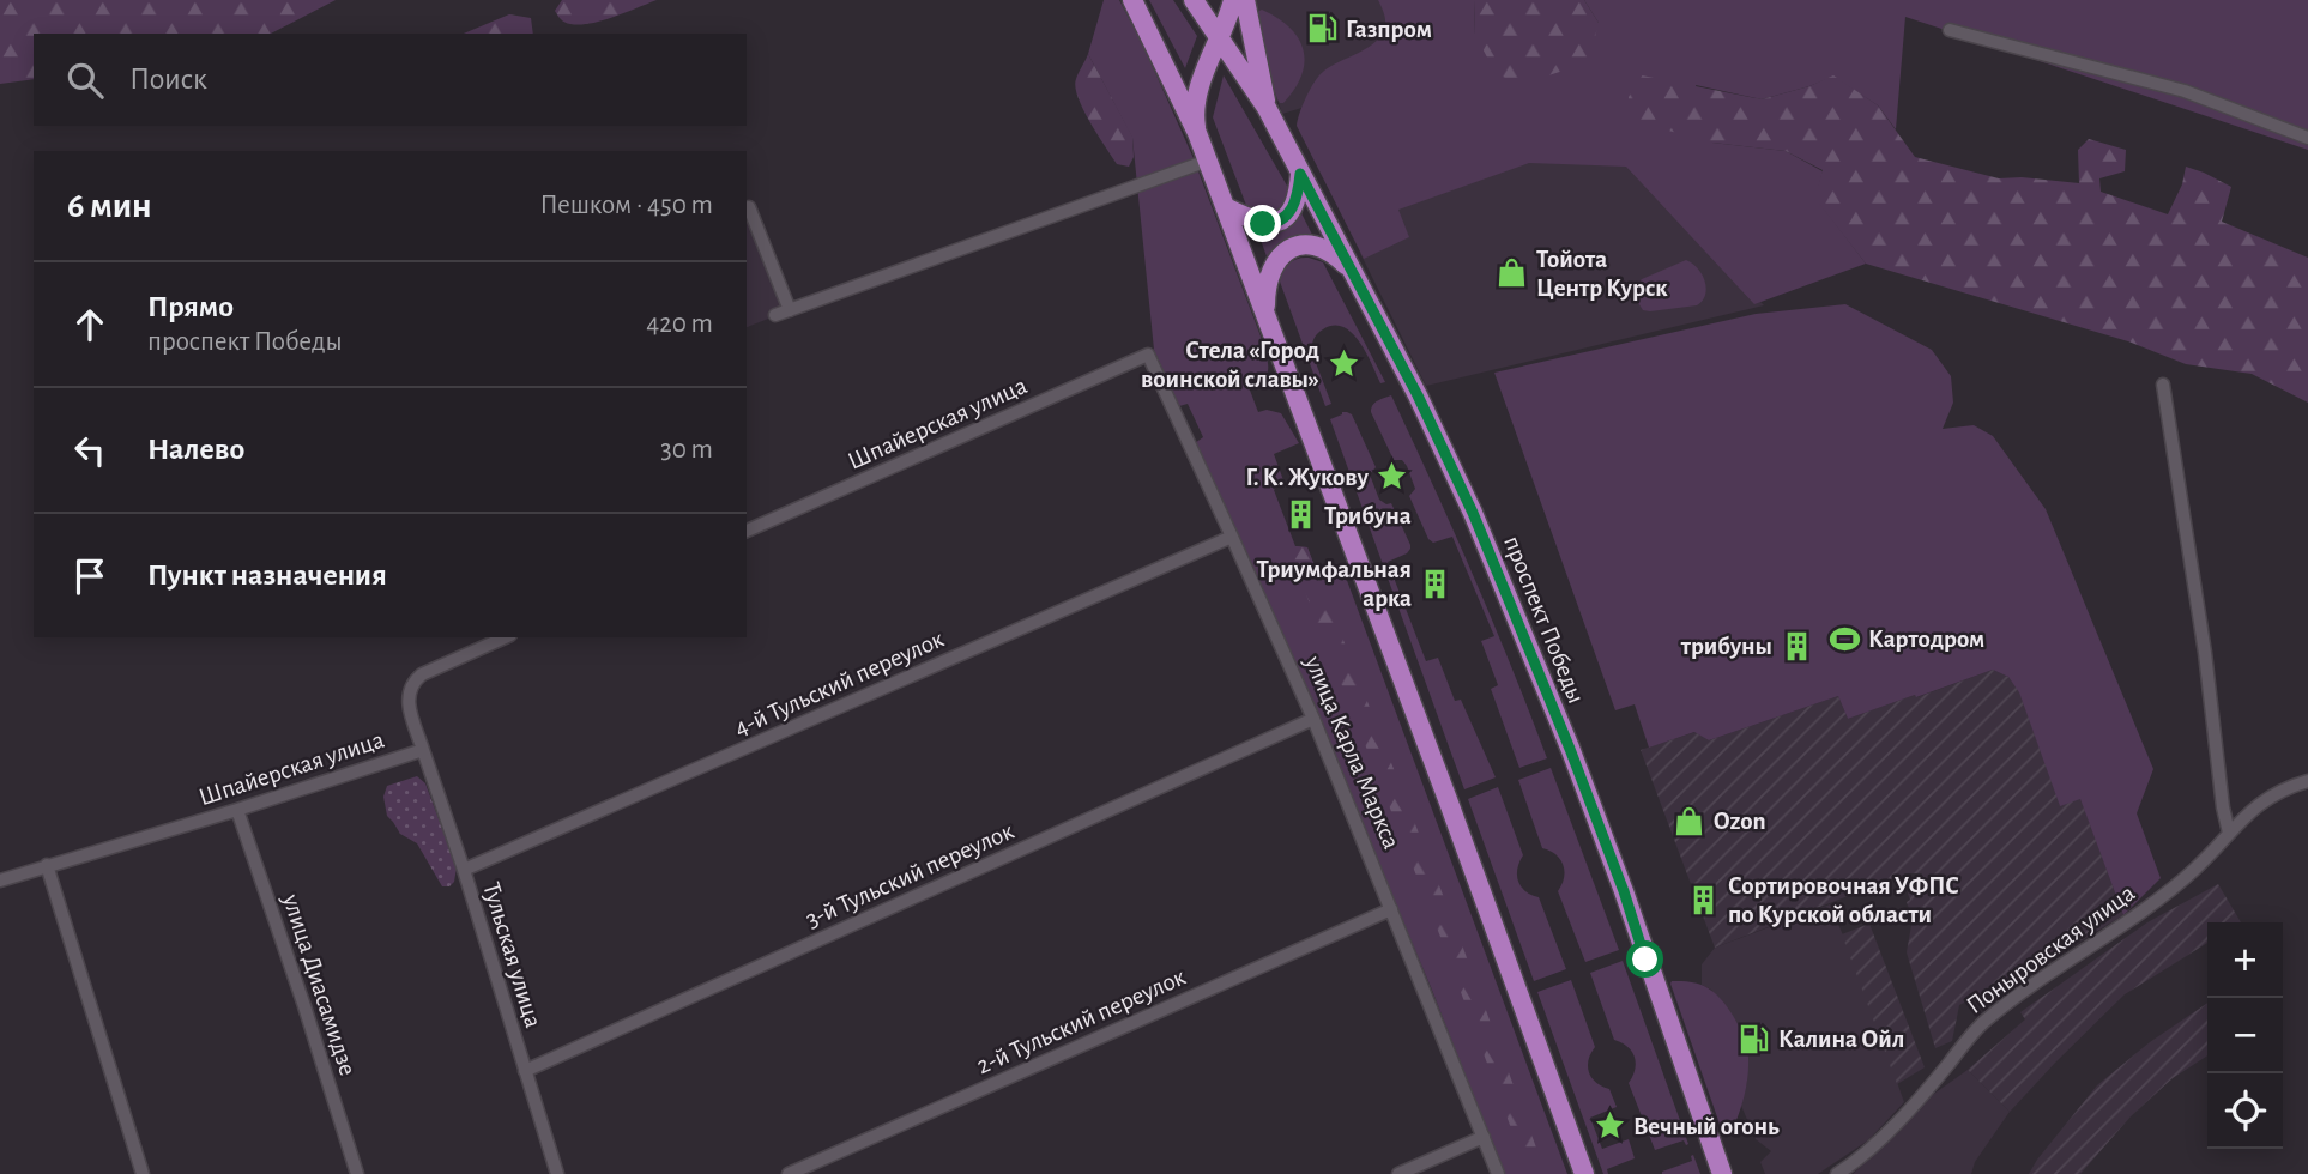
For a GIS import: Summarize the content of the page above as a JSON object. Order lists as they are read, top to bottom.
{
  "streets": {
    "main road": ["проспект Победы"],
    "street": [
      "Шпайерская улица",
      "4-й Тульский переулок",
      "улица Карла Маркса",
      "3-й Тульский переулок",
      "Поныровская улица",
      "Тульская улица",
      "улица Диасамидзе",
      "2-й Тульский переулок"
    ]
  },
  "crossings": [
    ["Шпайерская улица", "улица Карла Маркса"],
    ["Шпайерская улица", "Тульская улица"],
    ["Шпайерская улица", "улица Диасамидзе"],
    ["4-й Тульский переулок", "улица Карла Маркса"],
    ["4-й Тульский переулок", "Тульская улица"],
    ["улица Карла Маркса", "3-й Тульский переулок"],
    ["улица Карла Маркса", "2-й Тульский переулок"],
    ["3-й Тульский переулок", "Тульская улица"]
  ],
  "places": {
    "fuel station": ["Газпром", "Калина Ойл"],
    "shop": ["Тойота Центр Курск", "Ozon"],
    "place": ["Стела «Город воинской славы»", "Г. К. Жукову", "Вечный огонь"],
    "building": [
      "Трибуна",
      "Триумфальная арка",
      "трибуны",
      "Сортировочная УФПС по Курской области"
    ],
    "sports": ["Картодром"]
  },
  "page": {
    "search": "Поиск",
    "heading": ["6 мин", "Пешком · 450 m"],
    "list": [
      ["Прямо", "проспект Победы", "420 m"],
      ["Налево", "30 m"],
      "Пункт назначения"
    ],
    "map_buttons": ["+", "−"]
  }
}
